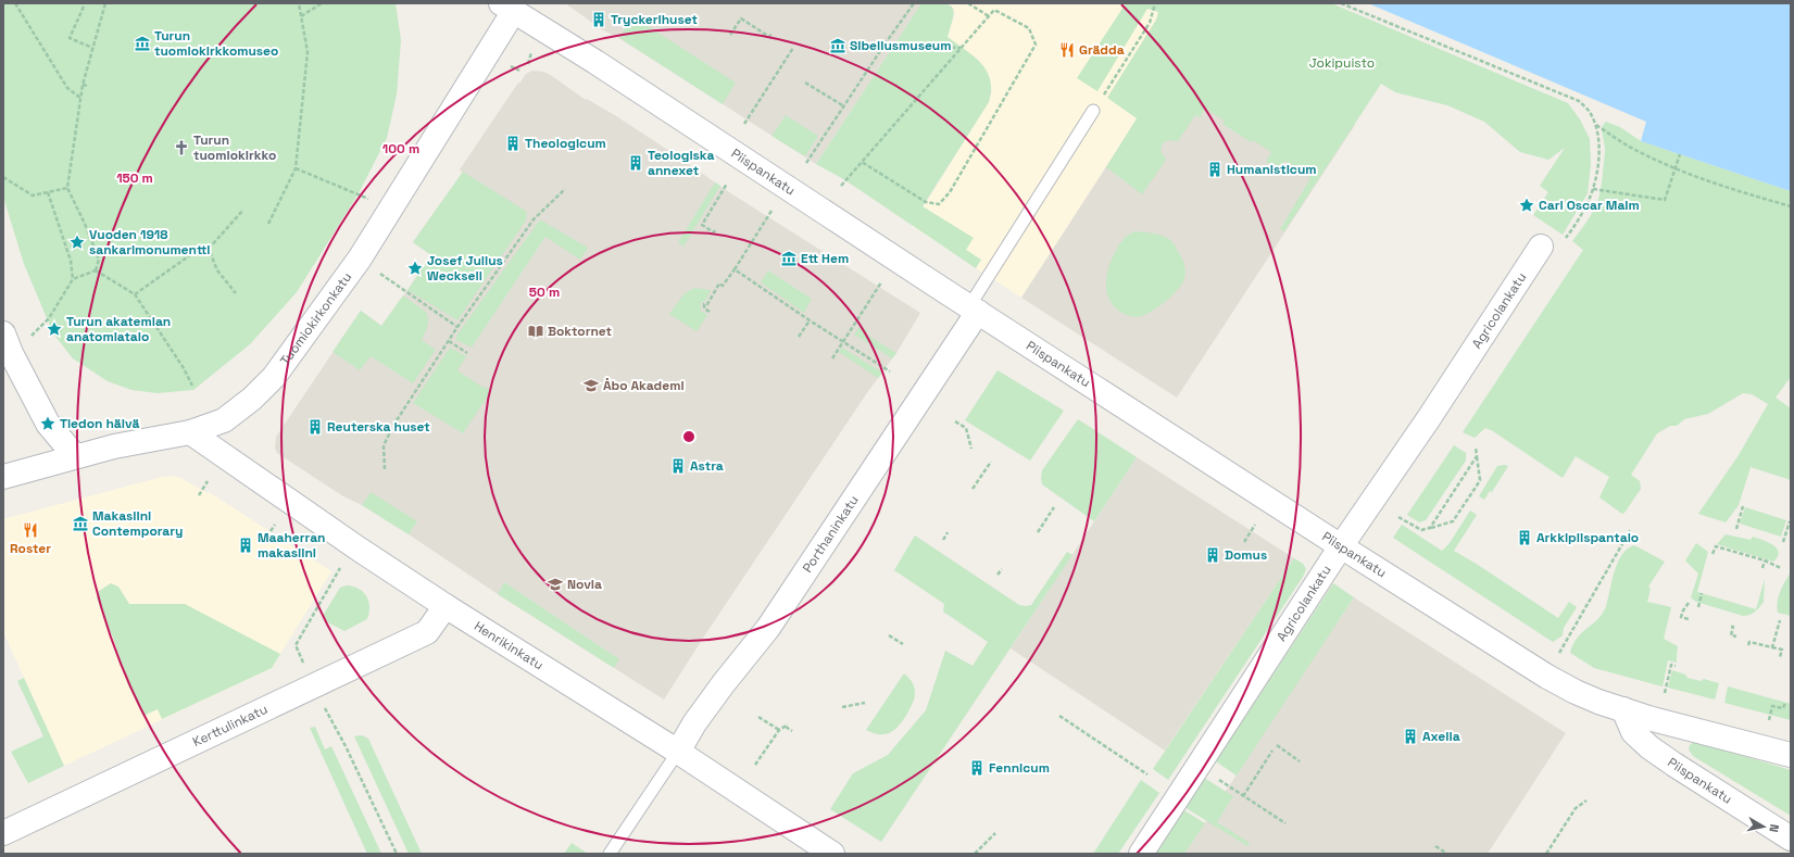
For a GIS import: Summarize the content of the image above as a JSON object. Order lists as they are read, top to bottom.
{
  "streets": {
    "street": [
      "Piispankatu",
      "Agricolankatu",
      "Tuomiokirkonkatu",
      "Porthaninkatu",
      "Henrikinkatu",
      "Kerttulinkatu"
    ]
  },
  "crossings": [
    ["Piispankatu", "Agricolankatu"],
    ["Piispankatu", "Tuomiokirkonkatu"],
    ["Piispankatu", "Porthaninkatu"],
    ["Tuomiokirkonkatu", "Henrikinkatu"],
    ["Porthaninkatu", "Henrikinkatu"],
    ["Henrikinkatu", "Kerttulinkatu"]
  ],
  "parks": ["Jokipuisto"],
  "places": {
    "building": [
      "Tryckerihuset",
      "Theologicum",
      "Teologiska annexet",
      "Humanisticum",
      "Reuterska huset",
      "Astra",
      "Arkkipiispantalo",
      "Maaherran makasiini",
      "Domus",
      "Axelia",
      "Fennicum"
    ],
    "museum": [
      "Turun tuomiokirkkomuseo",
      "Sibeliusmuseum",
      "Ett Hem",
      "Makasiini Contemporary"
    ],
    "restaurant": ["Grädda", "Roster"],
    "church": ["Turun tuomiokirkko"],
    "place": [
      "Carl Oscar Malm",
      "Vuoden 1918 sankarimonumentti",
      "Josef Julius Wecksell",
      "Turun akatemian anatomiatalo",
      "Tiedon häivä"
    ],
    "library": ["Boktornet"],
    "school or university": ["Åbo Akademi", "Novia"]
  },
  "north": "right",
  "rings": ["100 m", "150 m", "50 m"]
}
